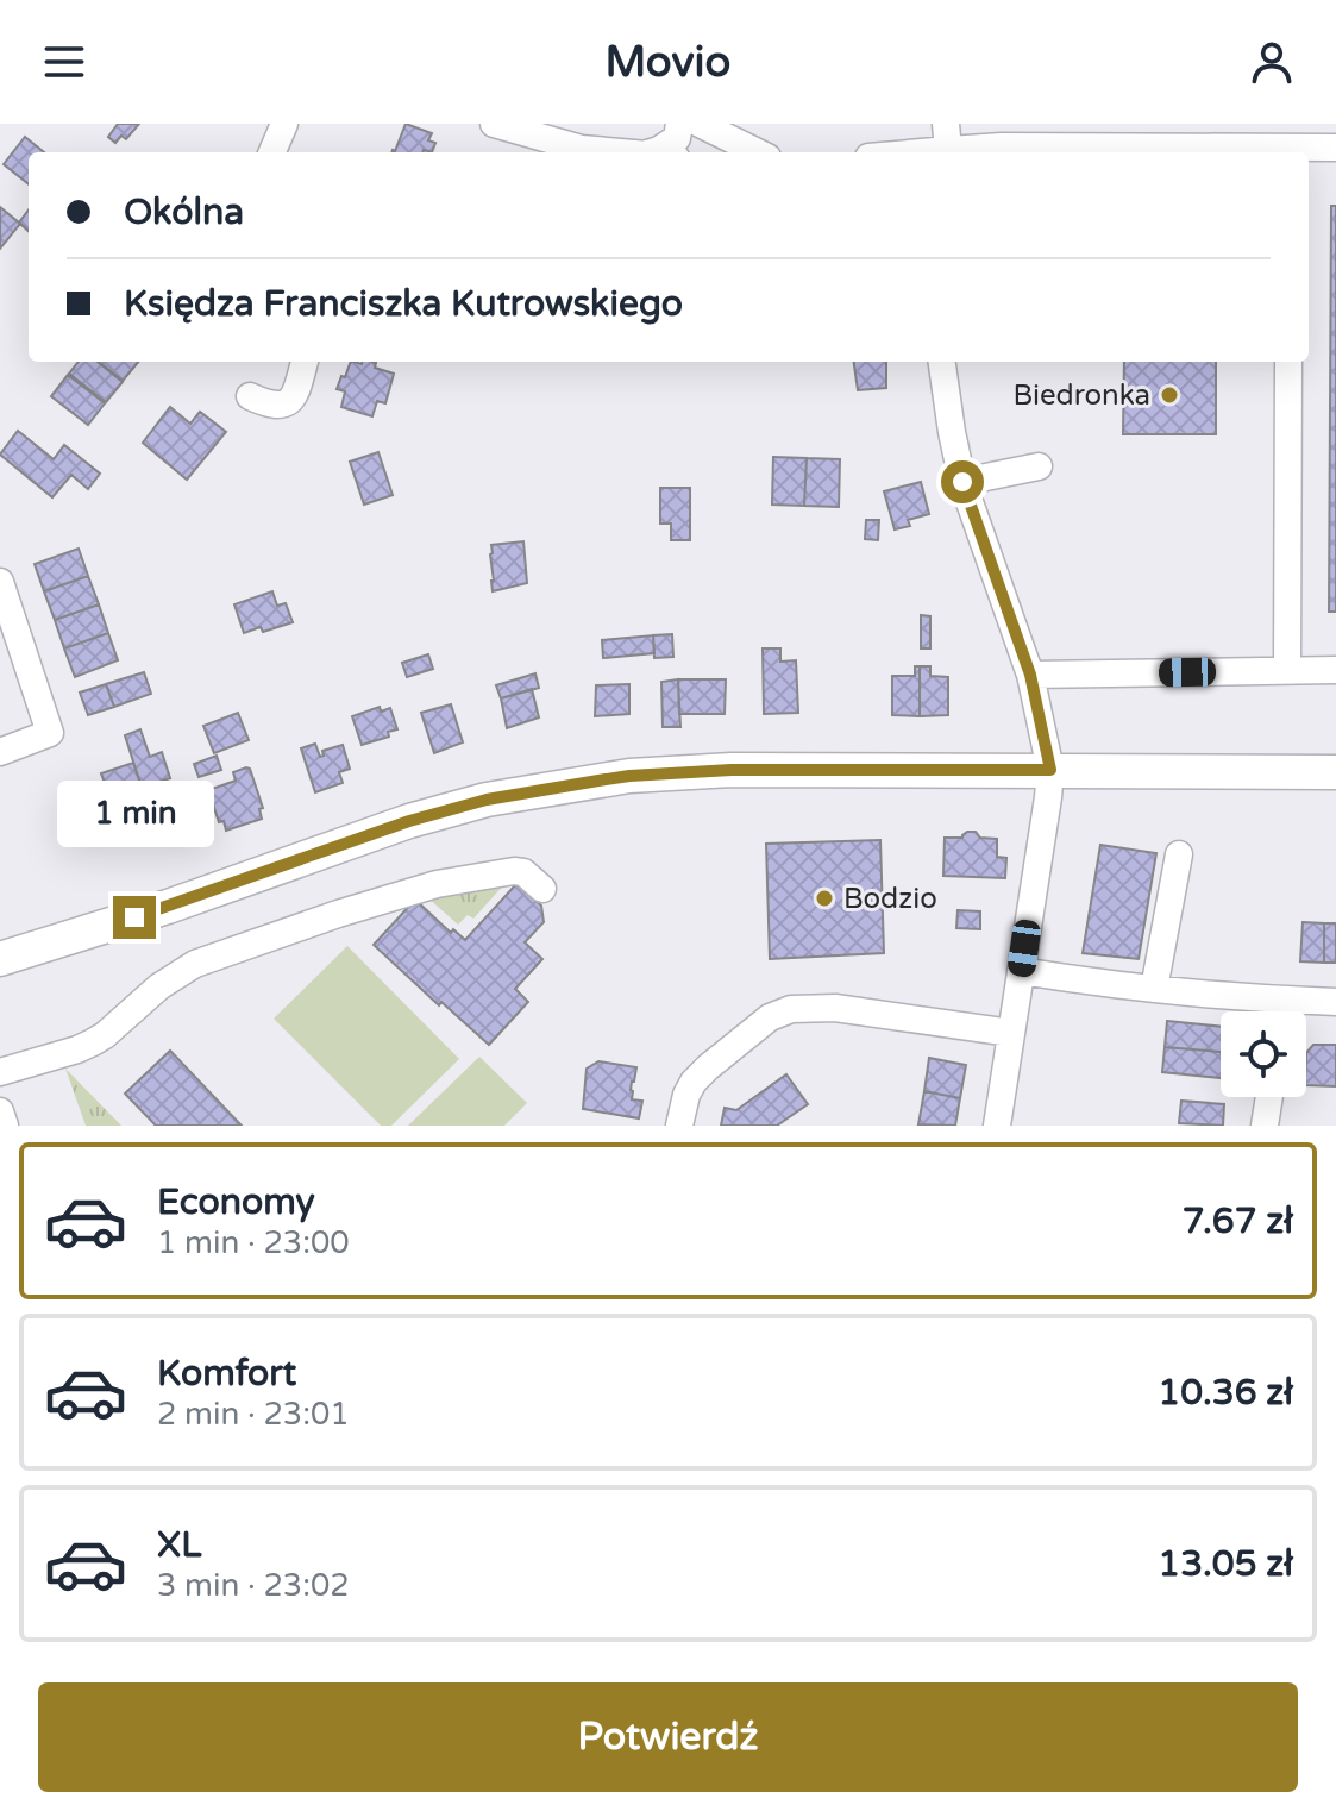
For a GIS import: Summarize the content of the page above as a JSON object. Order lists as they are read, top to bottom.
{
  "places": ["Biedronka", "Bodzio"],
  "page": {
    "header": "Movio",
    "banner": ["Okólna", "Księdza Franciszka Kutrowskiego"],
    "bubble": "1 min",
    "list": [
      {
        "name": "Economy",
        "note": "1 min · 23:00",
        "value": "7.67 zł"
      },
      {
        "name": "Komfort",
        "note": "2 min · 23:01",
        "value": "10.36 zł"
      },
      {
        "name": "XL",
        "note": "3 min · 23:02",
        "value": "13.05 zł"
      }
    ],
    "buttons": "Potwierdź"
  }
}
